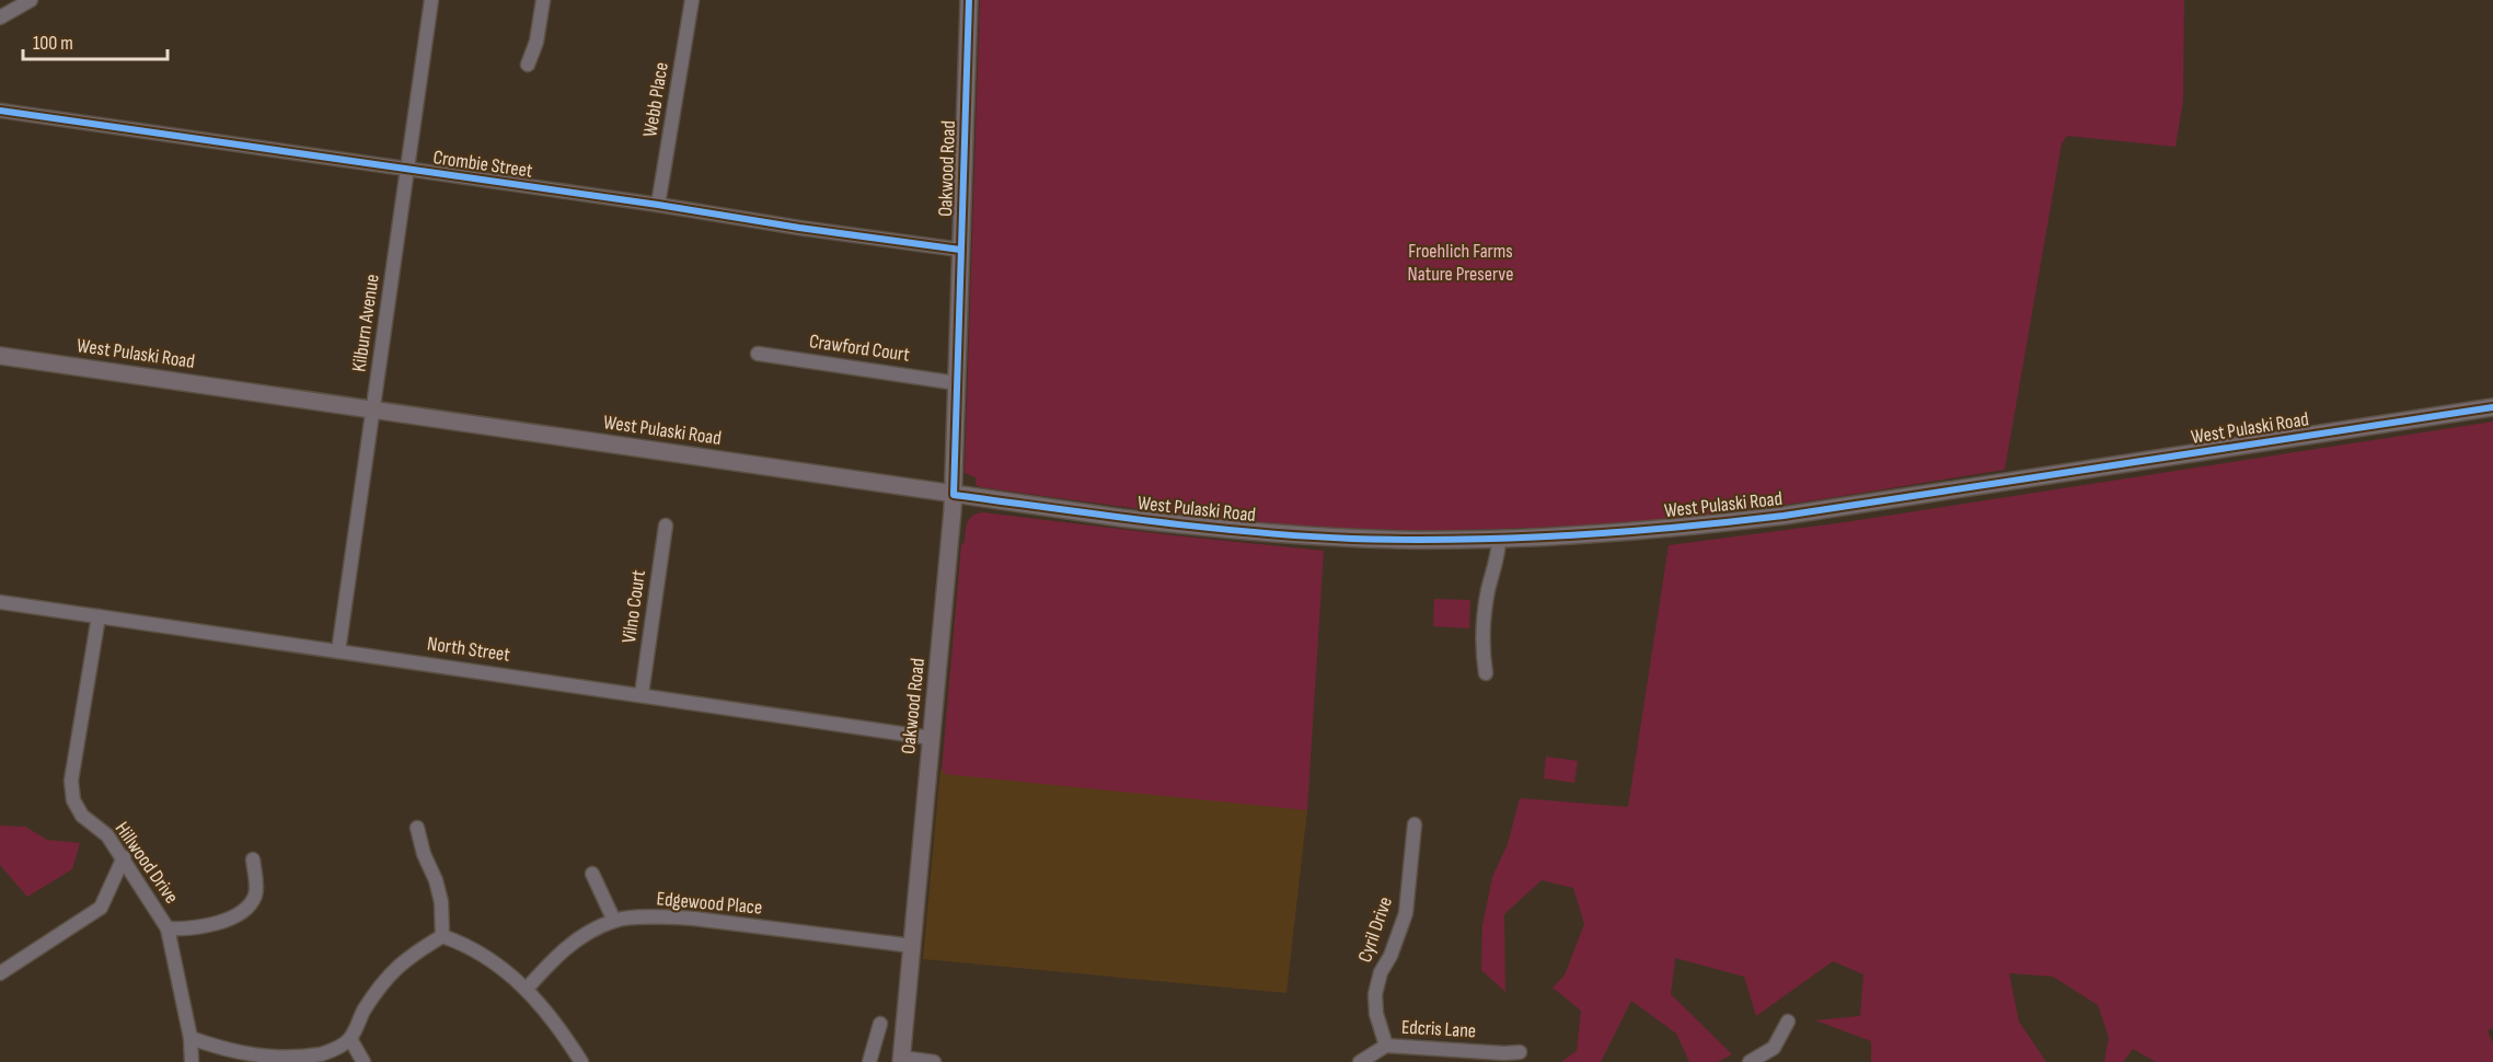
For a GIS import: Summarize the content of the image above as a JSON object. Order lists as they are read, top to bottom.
{
  "streets": {
    "main road": ["Oakwood Road", "West Pulaski Road"],
    "street": [
      "Webb Place",
      "Crombie Street",
      "Kilburn Avenue",
      "Crawford Court",
      "Vilno Court",
      "North Street",
      "Hillwood Drive",
      "Edgewood Place",
      "Cyril Drive",
      "Edcris Lane"
    ]
  },
  "crossings": [
    ["Webb Place", "Crombie Street"],
    ["Crombie Street", "Oakwood Road"],
    ["Crombie Street", "Kilburn Avenue"],
    ["Oakwood Road", "Crawford Court"],
    ["Oakwood Road", "West Pulaski Road"],
    ["Oakwood Road", "North Street"],
    ["Oakwood Road", "Edgewood Place"],
    ["Kilburn Avenue", "West Pulaski Road"],
    ["Kilburn Avenue", "North Street"],
    ["Vilno Court", "North Street"],
    ["North Street", "Hillwood Drive"],
    ["Cyril Drive", "Edcris Lane"]
  ],
  "parks": ["Froehlich Farms Nature Preserve"],
  "scale_bar": "100 m"
}
